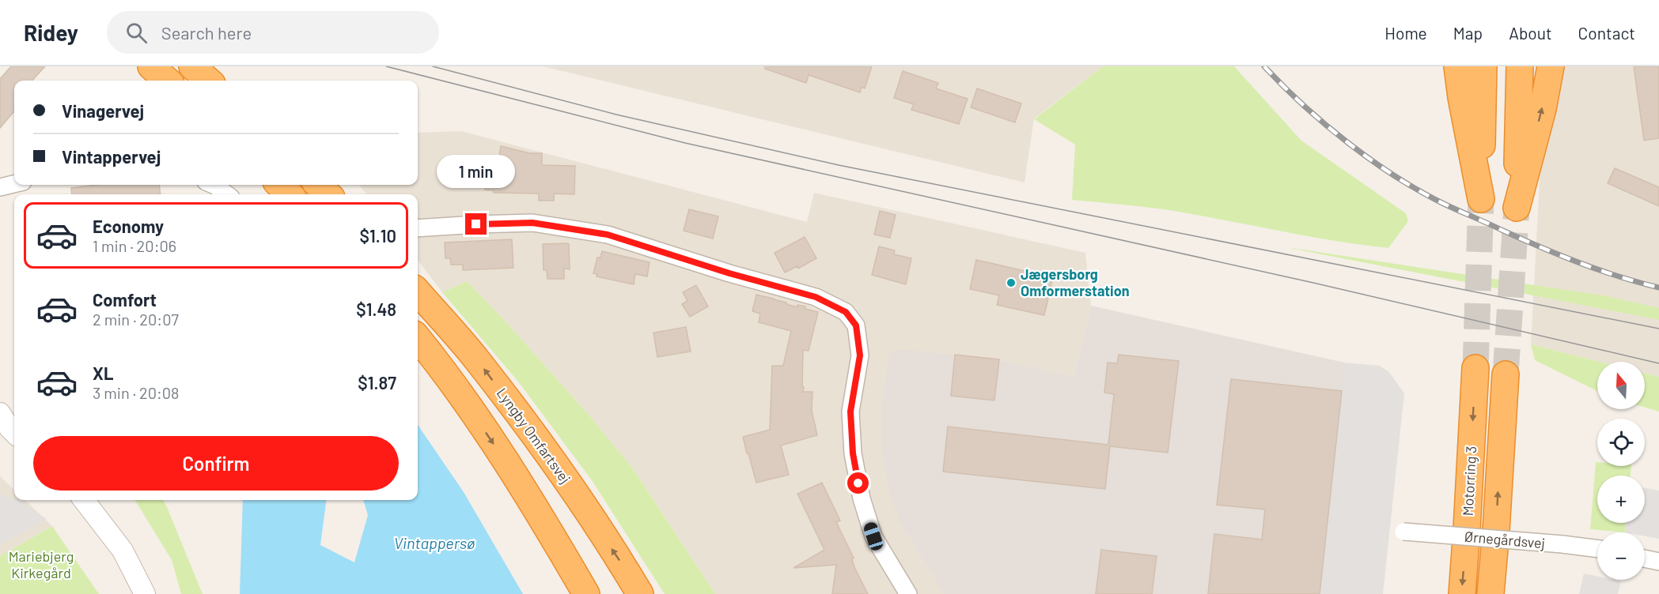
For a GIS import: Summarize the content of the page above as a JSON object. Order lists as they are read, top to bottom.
{
  "streets": {
    "highway": ["Lyngby Omfartsvej", "Motorring 3"],
    "street": ["Ørnegårdsvej"]
  },
  "water": ["Vintappersø"],
  "parks": ["Mariebjerg Kirkegård"],
  "places": ["Jægersborg Omformerstation"],
  "north": "top",
  "page": {
    "header": "Ridey",
    "search": "Search here",
    "nav": [
      "Home",
      "Map",
      "About",
      "Contact"
    ],
    "banner": ["Vinagervej", "Vintappervej"],
    "bubble": "1 min",
    "list": [
      {
        "name": "Economy",
        "note": "1 min · 20:06",
        "value": "$1.10"
      },
      {
        "name": "Comfort",
        "note": "2 min · 20:07",
        "value": "$1.48"
      },
      {
        "name": "XL",
        "note": "3 min · 20:08",
        "value": "$1.87"
      }
    ],
    "map_buttons": ["+", "−"],
    "buttons": "Confirm"
  }
}
